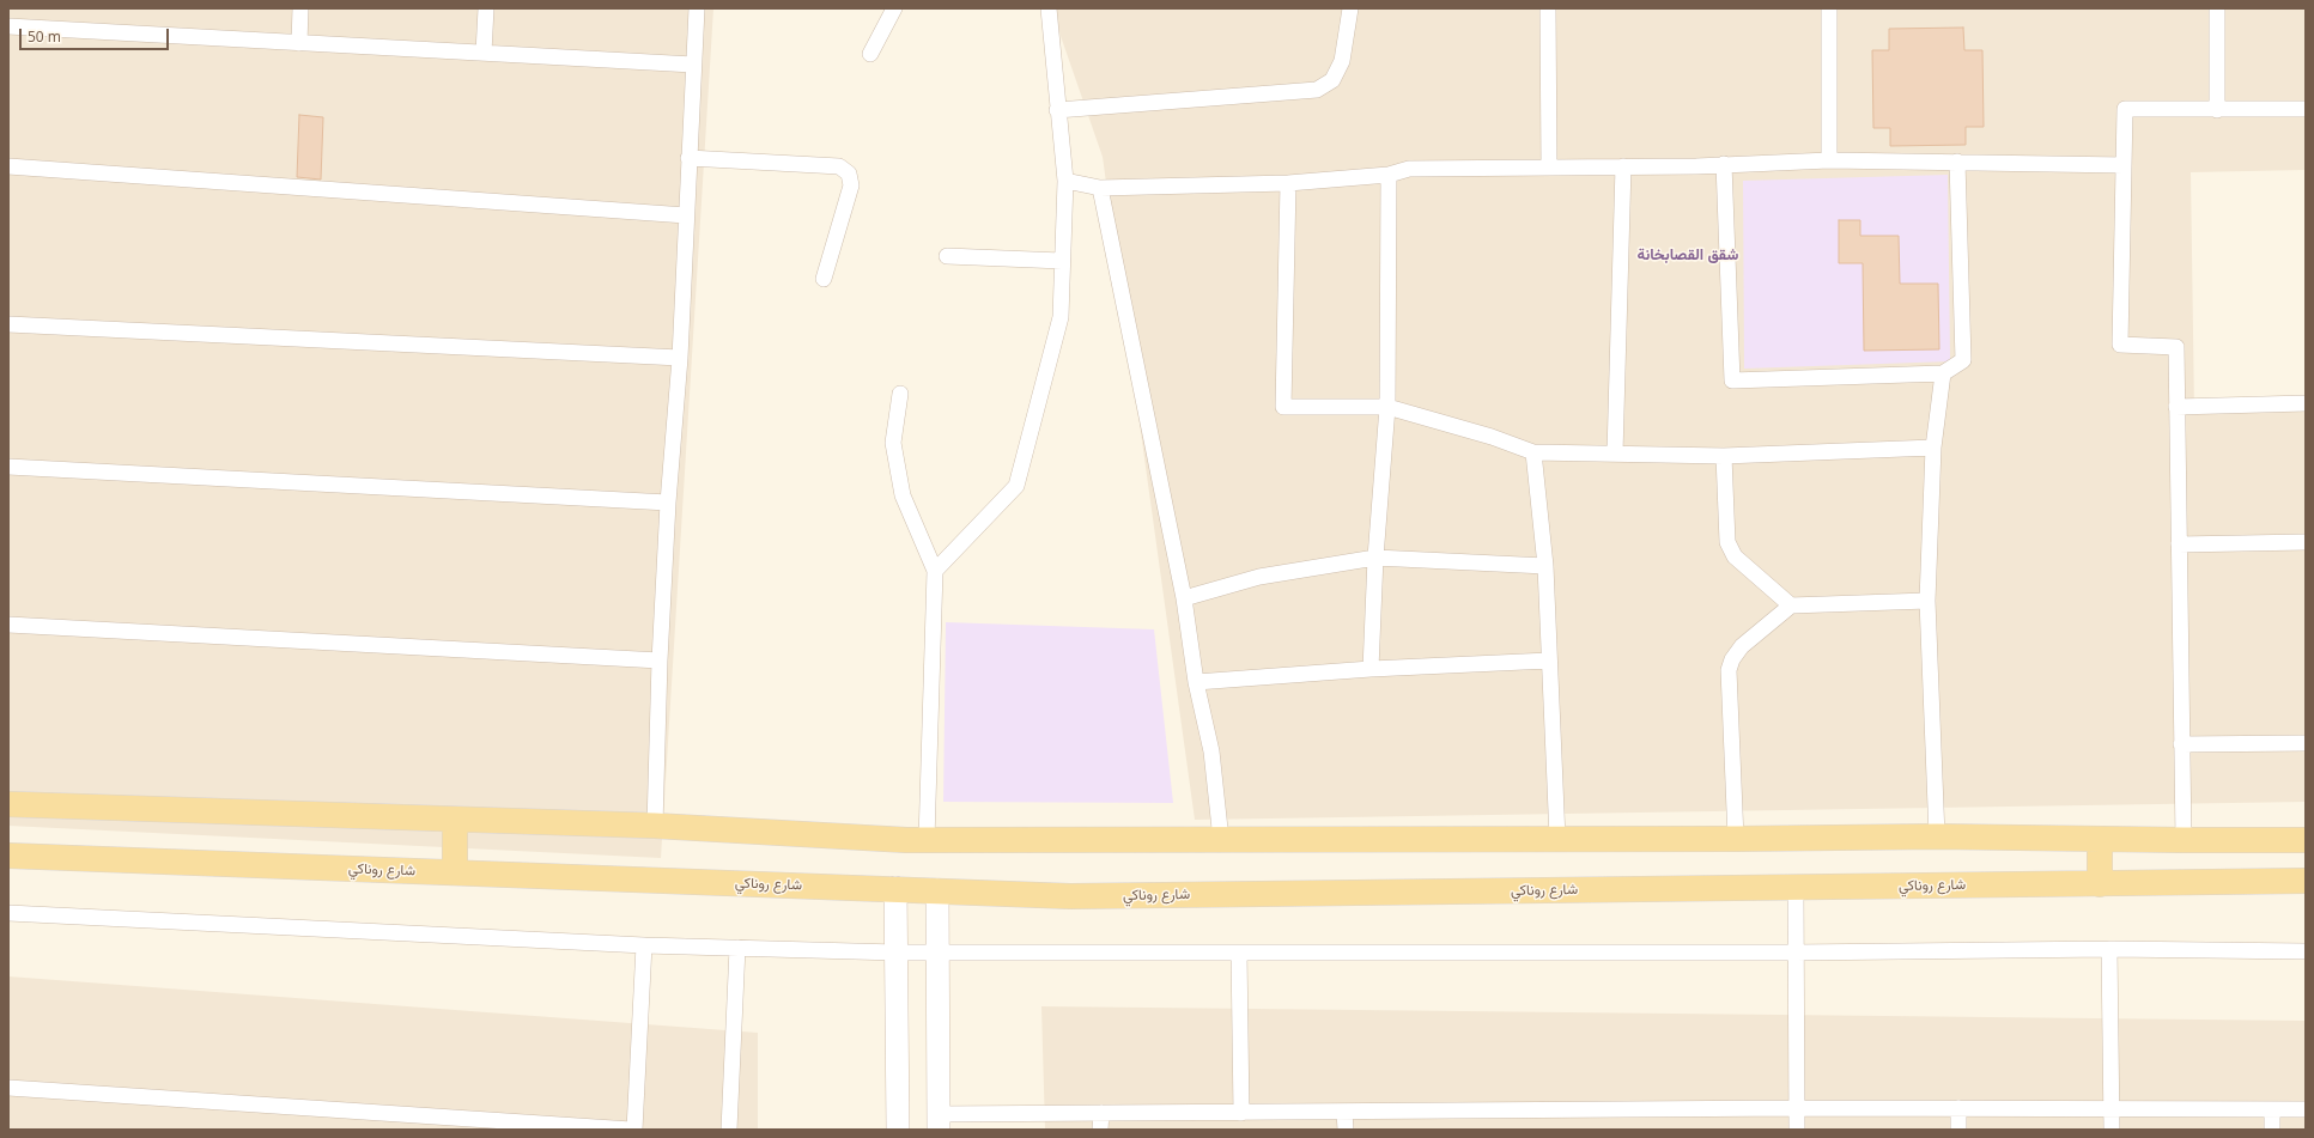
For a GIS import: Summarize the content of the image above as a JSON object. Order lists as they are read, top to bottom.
{
  "streets": {
    "main road": ["شارع روناكي"]
  },
  "districts": ["شقق القصابخانة"],
  "scale_bar": "50 m"
}
